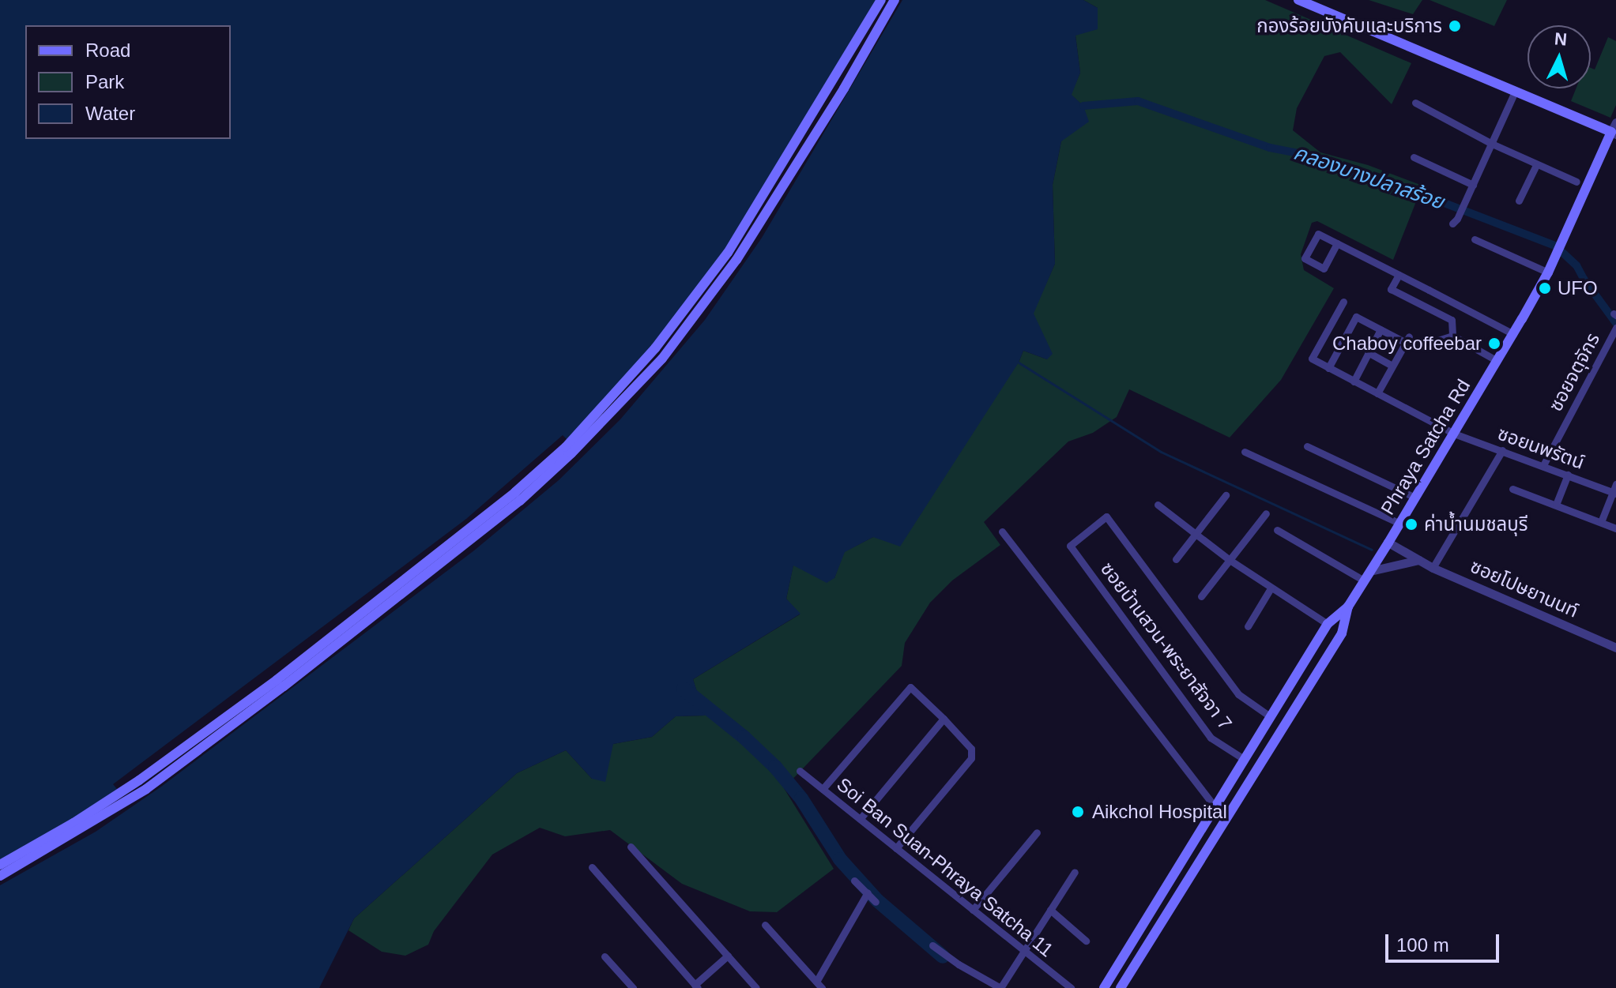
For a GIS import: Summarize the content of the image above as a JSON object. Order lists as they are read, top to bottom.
{
  "streets": {
    "main road": ["Phraya Satcha Rd"],
    "street": [
      "ซอยจตุจักร",
      "ซอยนพรัตน์",
      "ซอยโปษยานนท์",
      "ซอยบ้านสวน-พระยาสัจจา 7",
      "Soi Ban Suan-Phraya Satcha 11"
    ]
  },
  "crossings": [
    ["ซอยจตุจักร", "ซอยนพรัตน์"],
    ["Phraya Satcha Rd", "ซอยนพรัตน์"],
    ["Phraya Satcha Rd", "ซอยโปษยานนท์"],
    ["Phraya Satcha Rd", "ซอยบ้านสวน-พระยาสัจจา 7"]
  ],
  "water": ["คลองบางปลาสร้อย"],
  "places": [
    "กองร้อยบังคับและบริการ",
    "UFO",
    "Chaboy coffeebar",
    "ค่าน้ำนมชลบุรี",
    "Aikchol Hospital"
  ],
  "legend": ["Road", "Park", "Water"],
  "scale_bar": "100 m",
  "north": "top"
}
